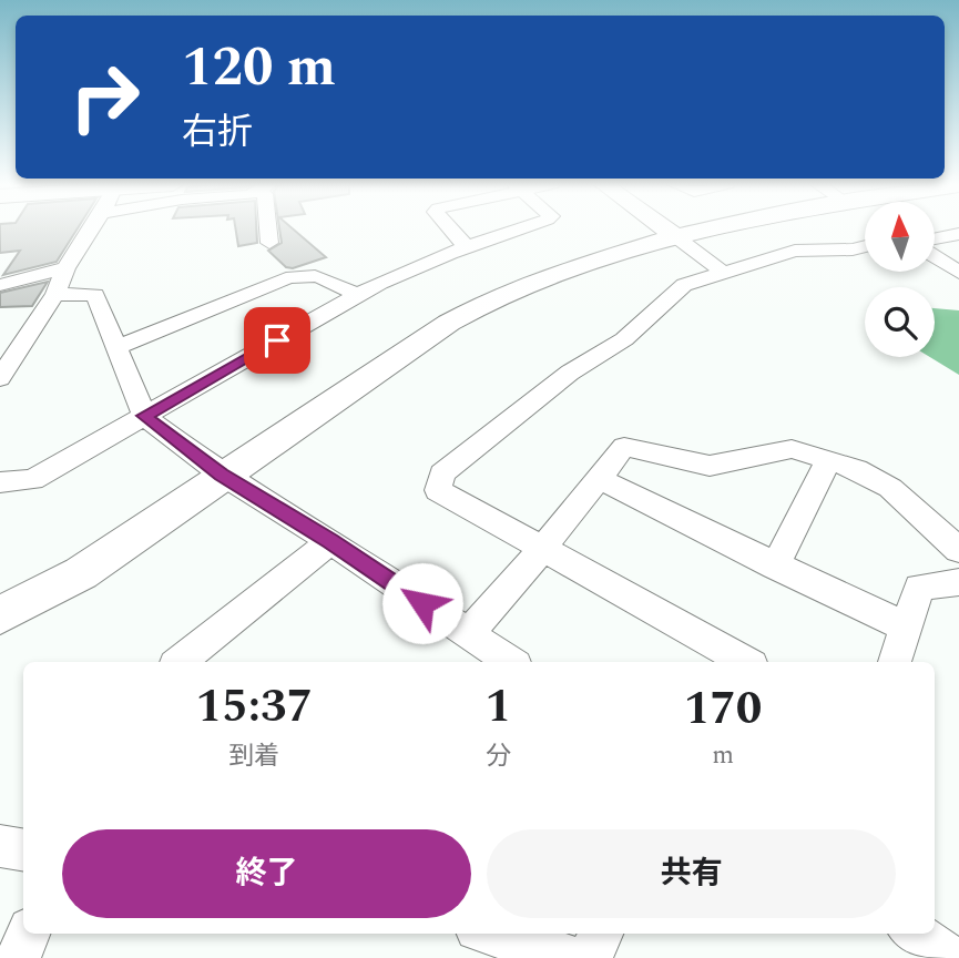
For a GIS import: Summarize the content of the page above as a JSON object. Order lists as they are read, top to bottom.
{
  "north": "top",
  "page": {
    "turn": ["120 m", "右折"],
    "eta": [
      "15:37",
      "到着",
      "1",
      "分",
      "170",
      "m"
    ],
    "buttons": ["終了", "共有"]
  }
}
